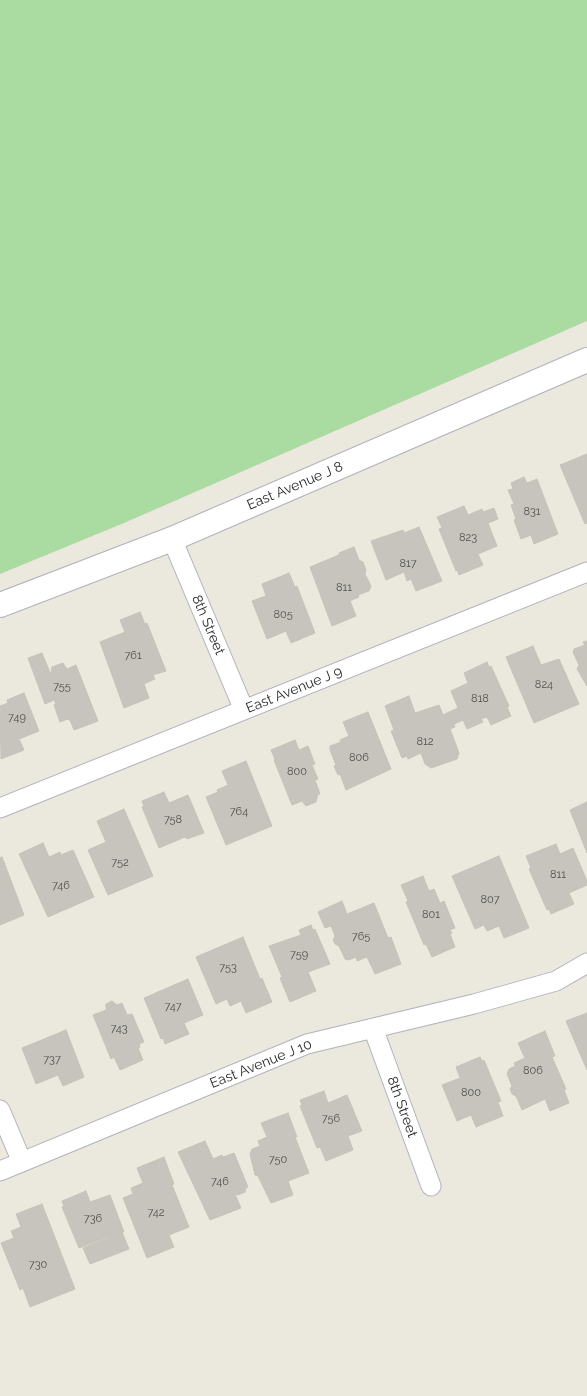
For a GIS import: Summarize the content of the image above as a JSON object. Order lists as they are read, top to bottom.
{
  "streets": {
    "street": [
      "East Avenue J 8",
      "8th Street",
      "East Avenue J 9",
      "East Avenue J 10"
    ]
  },
  "crossings": [
    ["East Avenue J 8", "8th Street"],
    ["8th Street", "East Avenue J 9"],
    ["8th Street", "East Avenue J 10"]
  ],
  "house_numbers": [
    "831",
    "823",
    "817",
    "811",
    "805",
    "761",
    "824",
    "755",
    "818",
    "749",
    "812",
    "806",
    "800",
    "764",
    "758",
    "752",
    "811",
    "746",
    "807",
    "801",
    "765",
    "759",
    "753",
    "747",
    "743",
    "737",
    "806",
    "800",
    "756",
    "750",
    "746",
    "742",
    "736",
    "730"
  ]
}
